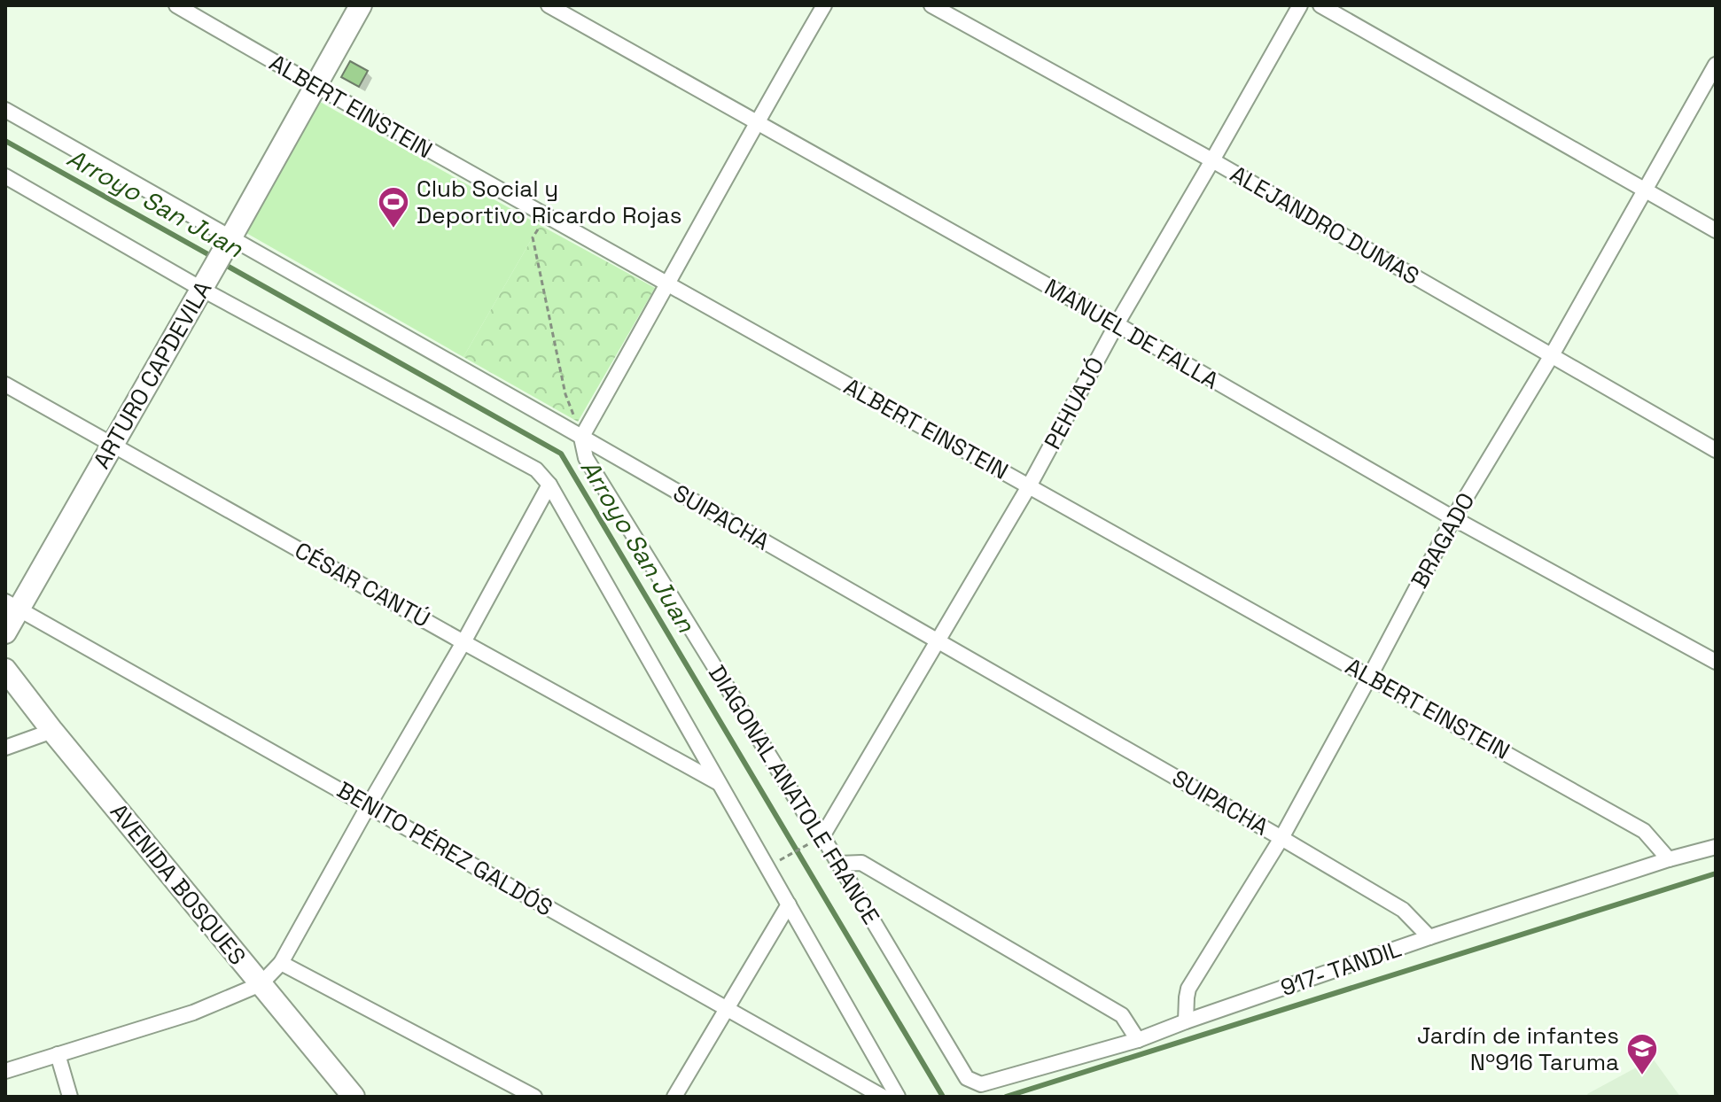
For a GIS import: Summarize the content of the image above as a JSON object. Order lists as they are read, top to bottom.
{
  "streets": {
    "street": [
      "ALBERT EINSTEIN",
      "ALEJANDRO DUMAS",
      "MANUEL DE FALLA",
      "ARTURO CAPDEVILA",
      "PEHUAJÓ",
      "SUIPACHA",
      "BRAGADO",
      "CÉSAR CANTÚ",
      "DIAGONAL ANATOLE FRANCE",
      "BENITO PÉREZ GALDÓS",
      "AVENIDA BOSQUES",
      "917- TANDIL"
    ]
  },
  "crossings": [
    ["ALBERT EINSTEIN", "ARTURO CAPDEVILA"],
    ["ALBERT EINSTEIN", "PEHUAJÓ"],
    ["ALBERT EINSTEIN", "BRAGADO"],
    ["ALBERT EINSTEIN", "917- TANDIL"],
    ["ALEJANDRO DUMAS", "PEHUAJÓ"],
    ["ALEJANDRO DUMAS", "BRAGADO"],
    ["MANUEL DE FALLA", "PEHUAJÓ"],
    ["MANUEL DE FALLA", "BRAGADO"],
    ["ARTURO CAPDEVILA", "SUIPACHA"],
    ["ARTURO CAPDEVILA", "CÉSAR CANTÚ"],
    ["ARTURO CAPDEVILA", "BENITO PÉREZ GALDÓS"],
    ["PEHUAJÓ", "SUIPACHA"],
    ["PEHUAJÓ", "DIAGONAL ANATOLE FRANCE"],
    ["SUIPACHA", "BRAGADO"],
    ["SUIPACHA", "DIAGONAL ANATOLE FRANCE"],
    ["SUIPACHA", "917- TANDIL"],
    ["BRAGADO", "917- TANDIL"],
    ["DIAGONAL ANATOLE FRANCE", "917- TANDIL"]
  ],
  "water": ["Arroyo San Juan"],
  "places": {
    "sports": ["Club Social y Deportivo Ricardo Rojas"],
    "school or university": ["Jardín de infantes Nº916 Taruma"]
  }
}
